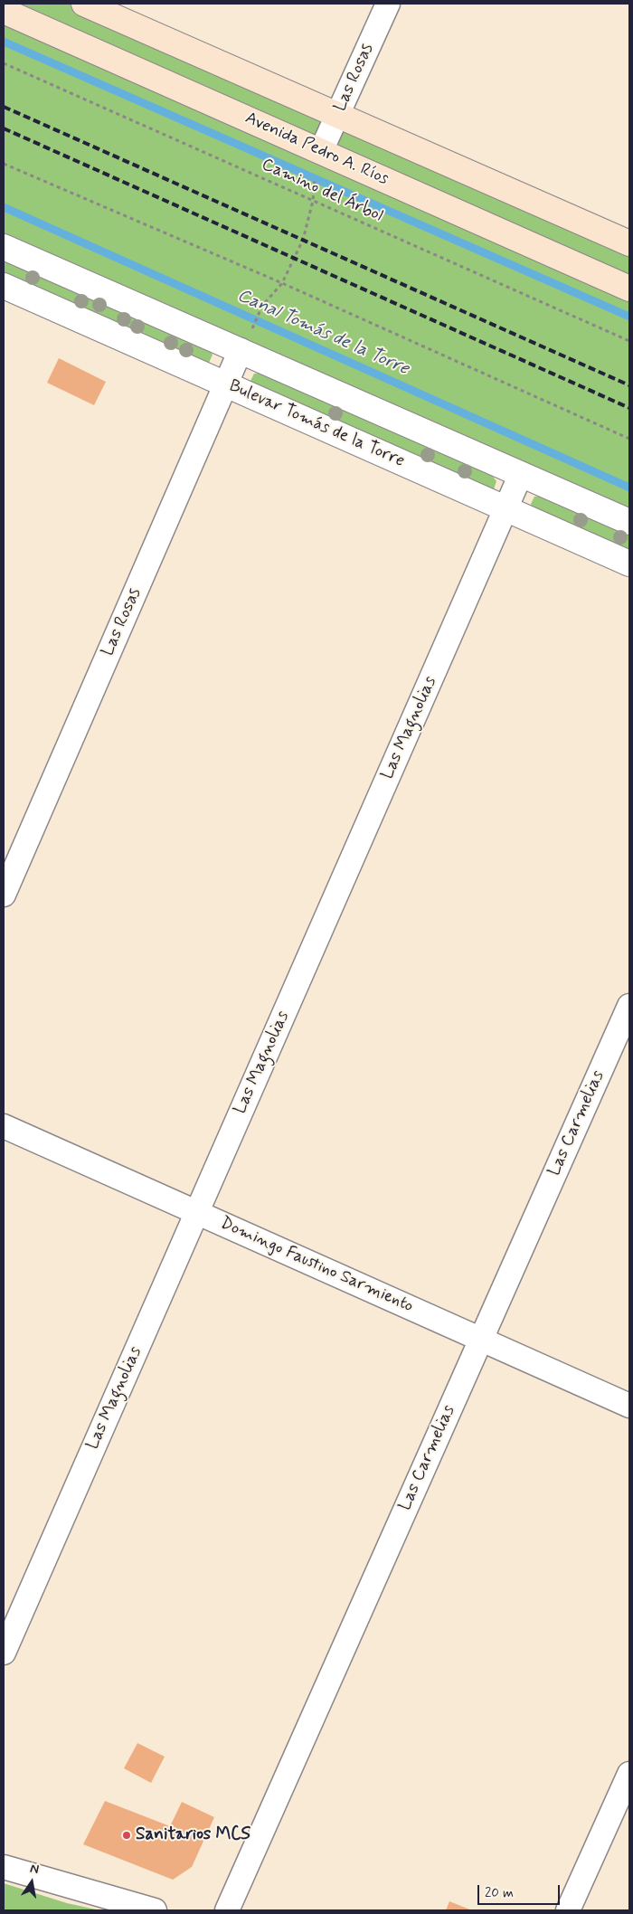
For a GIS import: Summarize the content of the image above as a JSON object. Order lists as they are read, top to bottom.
{
  "streets": {
    "main road": ["Avenida Pedro A. Ríos"],
    "street": [
      "Las Rosas",
      "Bulevar Tomás de la Torre",
      "Las Magnolias",
      "Las Carmelias",
      "Domingo Faustino Sarmiento"
    ],
    "path": ["Camino del Árbol"]
  },
  "crossings": [
    ["Las Rosas", "Avenida Pedro A. Ríos"],
    ["Las Rosas", "Bulevar Tomás de la Torre"],
    ["Bulevar Tomás de la Torre", "Las Magnolias"],
    ["Las Magnolias", "Domingo Faustino Sarmiento"],
    ["Las Carmelias", "Domingo Faustino Sarmiento"]
  ],
  "water": ["Canal Tomás de la Torre"],
  "places": ["Sanitarios MCS"],
  "scale_bar": "20 m",
  "north": "top"
}
